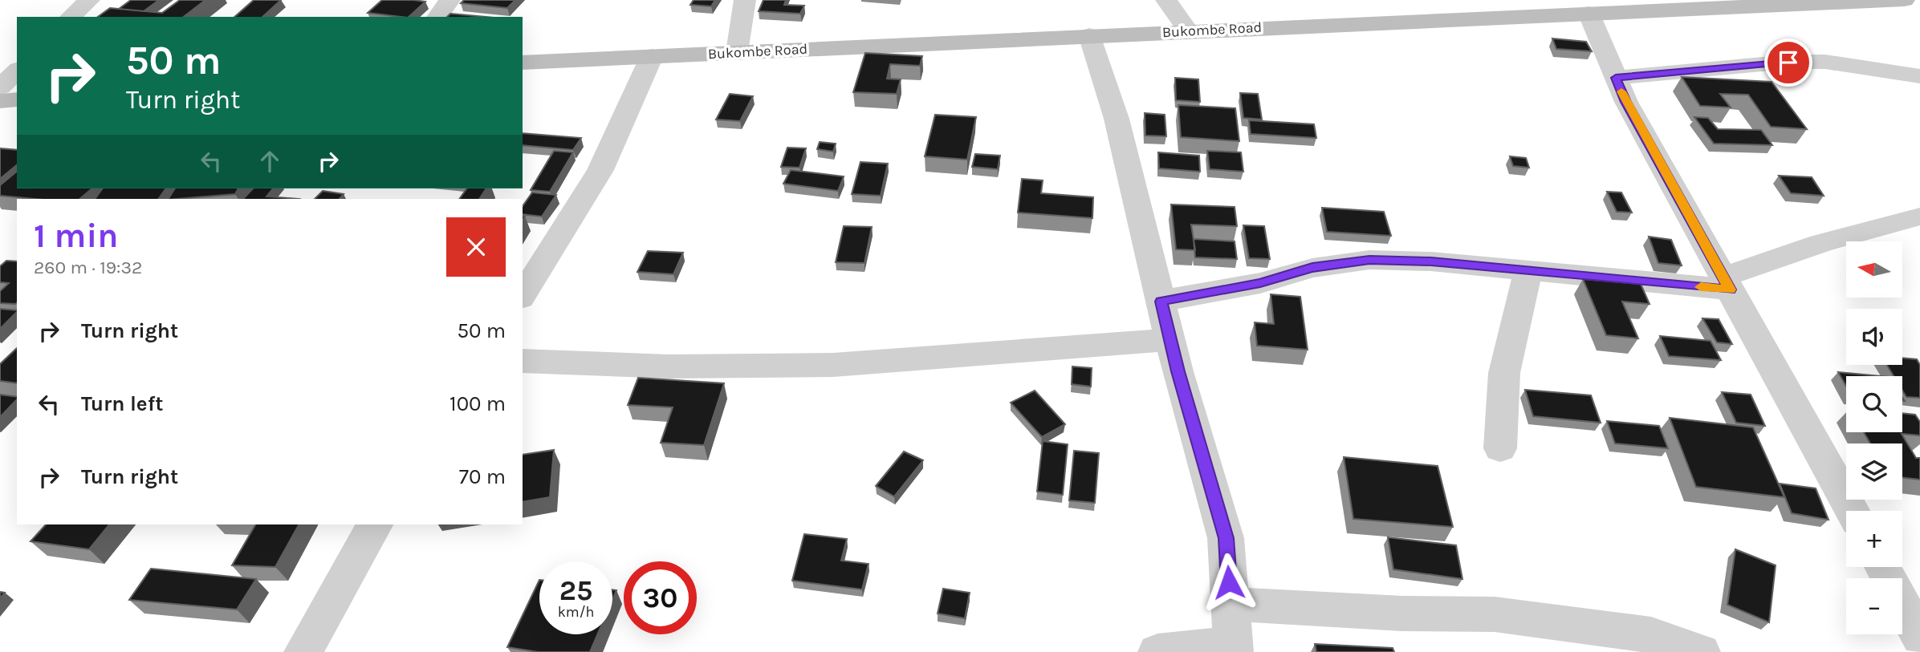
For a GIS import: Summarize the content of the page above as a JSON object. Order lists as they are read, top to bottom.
{
  "streets": {
    "main road": ["Bukombe Road"]
  },
  "north": "left",
  "page": {
    "turn": ["50 m", "Turn right"],
    "heading": ["1 min", "260 m · 19:32"],
    "map_buttons": ["+", "−"],
    "list": [
      {
        "name": "Turn right",
        "value": "50 m"
      },
      {
        "name": "Turn left",
        "value": "100 m"
      },
      {
        "name": "Turn right",
        "value": "70 m"
      }
    ],
    "speed": "25 km/h",
    "limit": "30"
  }
}
